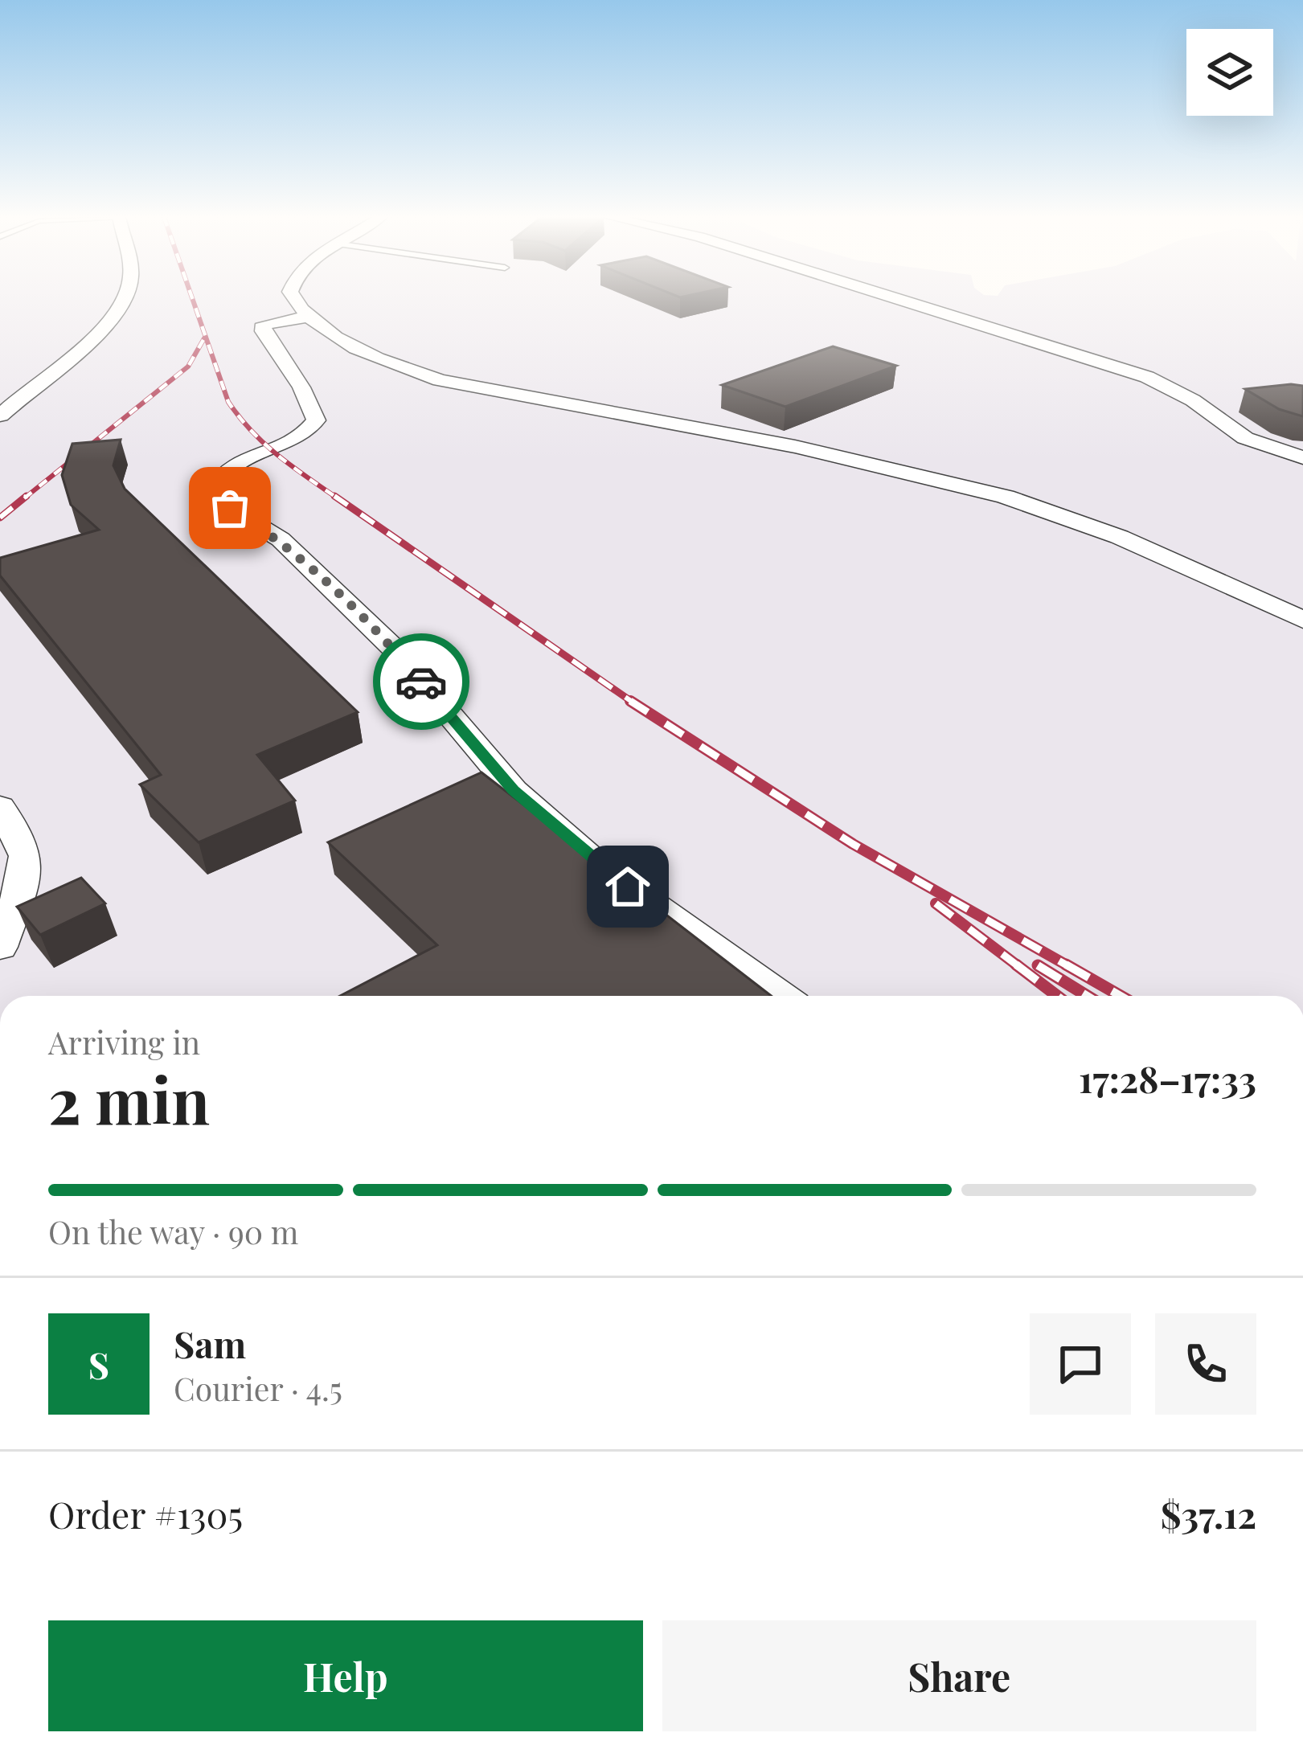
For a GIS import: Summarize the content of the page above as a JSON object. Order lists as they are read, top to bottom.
{
  "page": {
    "heading": ["2 min", "Arriving in", "17:28–17:33"],
    "panel": [
      "Sam",
      "Courier · 4.5",
      "Order #1305",
      "$37.12"
    ],
    "bar": "On the way · 90 m",
    "round": "S",
    "buttons": ["Help", "Share"]
  }
}
